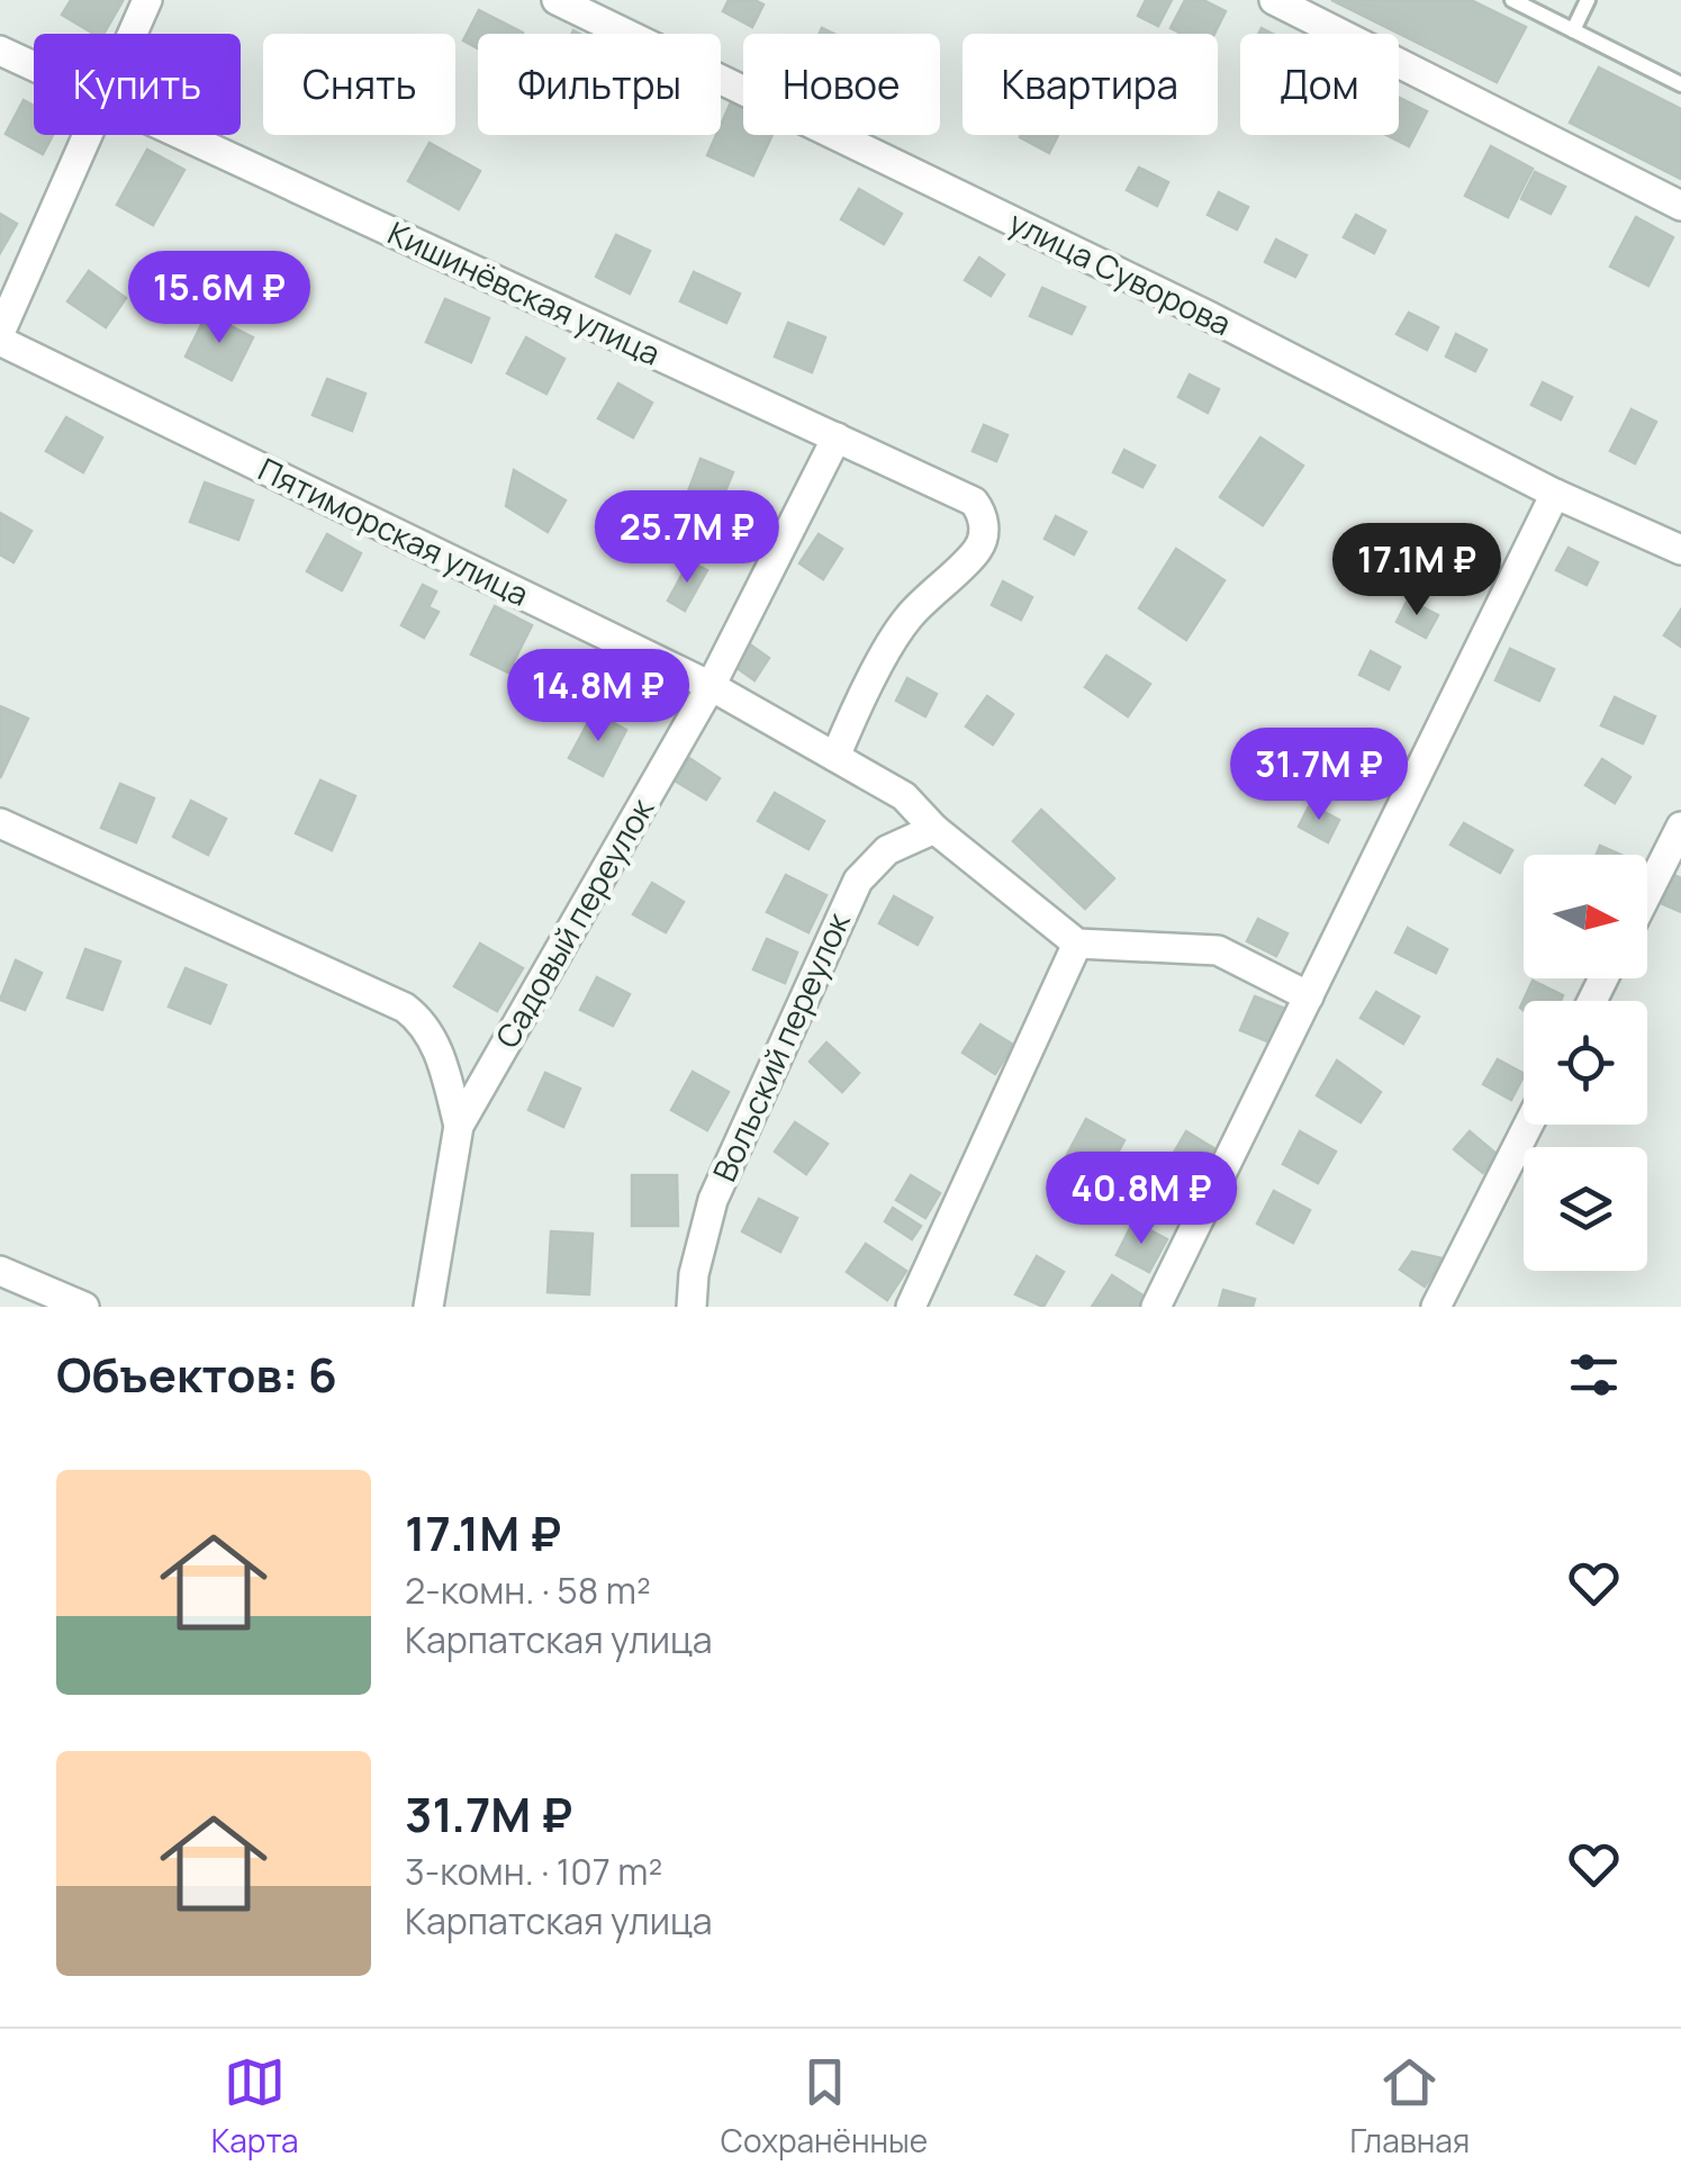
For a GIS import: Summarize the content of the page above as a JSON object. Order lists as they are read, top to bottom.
{
  "streets": {
    "street": [
      "улица Суворова",
      "Кишинёвская улица",
      "Пятиморская улица",
      "Садовый переулок",
      "Вольский переулок"
    ]
  },
  "crossings": [
    ["Кишинёвская улица", "Пятиморская улица"],
    ["Кишинёвская улица", "Садовый переулок"],
    ["Пятиморская улица", "Садовый переулок"],
    ["Пятиморская улица", "Вольский переулок"]
  ],
  "north": "right",
  "page": {
    "chip": [
      "Купить",
      "Снять",
      "Фильтры",
      "Новое",
      "Квартира",
      "Дом"
    ],
    "price": [
      "15.6M ₽",
      "25.7M ₽",
      "17.1M ₽",
      "14.8M ₽",
      "31.7M ₽",
      "40.8M ₽"
    ],
    "heading": "Объектов: 6",
    "list": [
      {
        "name": "17.1M ₽",
        "note": "2-комн. · 58 m² · Карпатская улица"
      },
      {
        "name": "31.7M ₽",
        "note": "3-комн. · 107 m² · Карпатская улица"
      }
    ],
    "tabs": ["Карта", "Сохранённые", "Главная"]
  }
}
